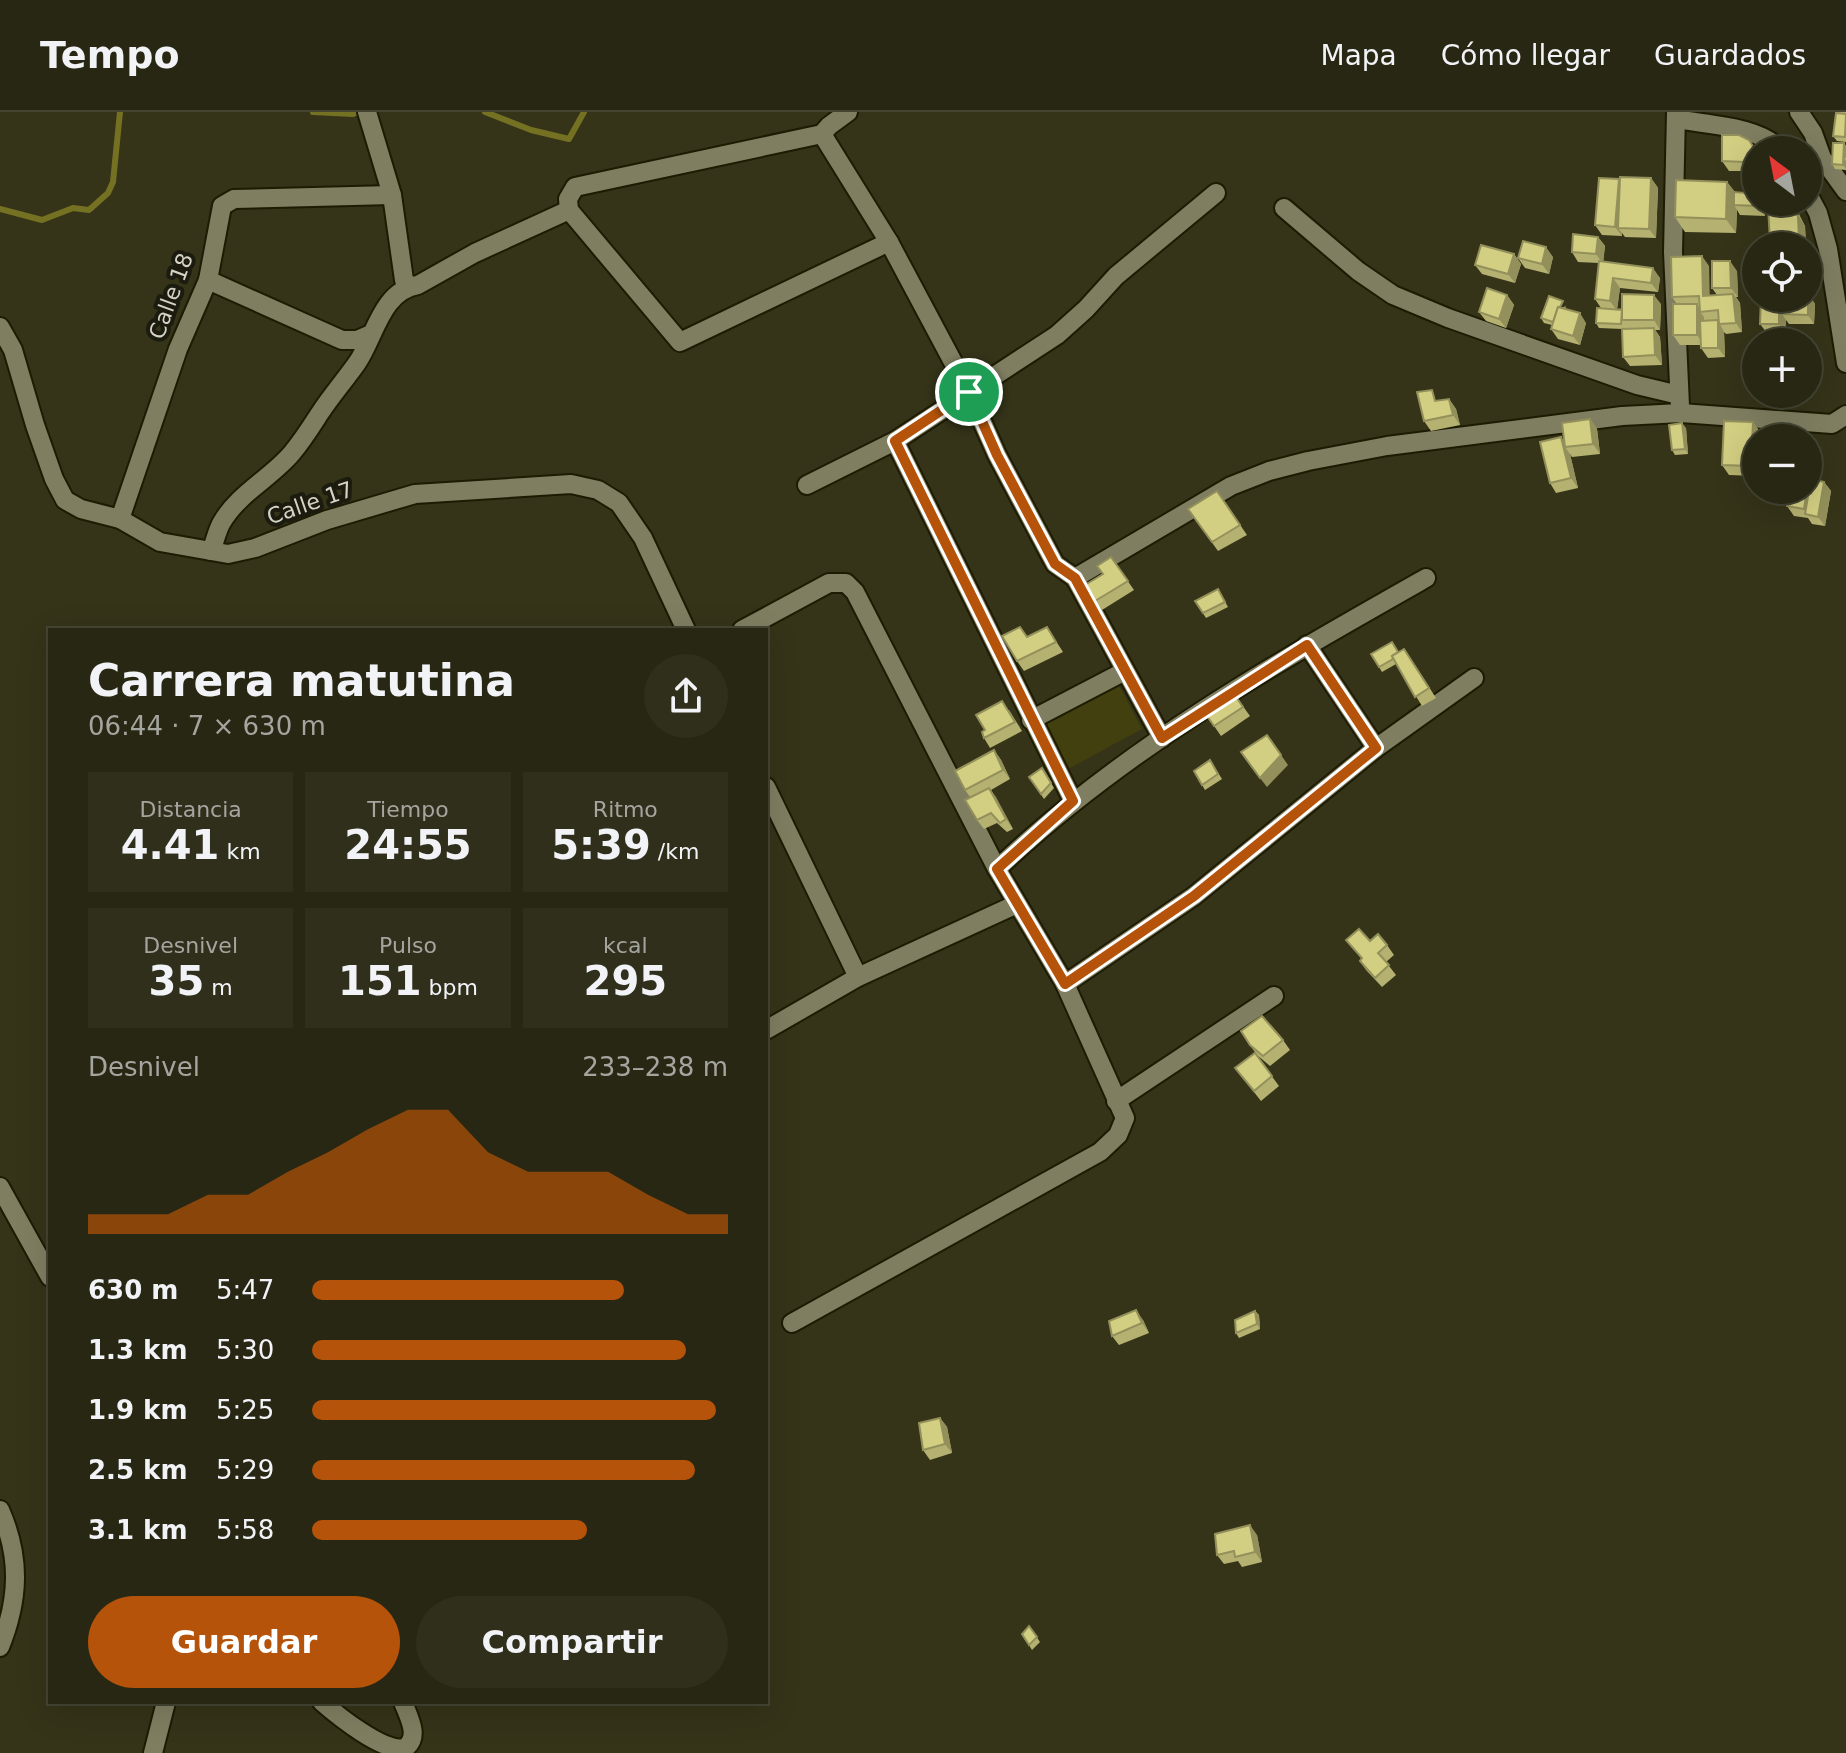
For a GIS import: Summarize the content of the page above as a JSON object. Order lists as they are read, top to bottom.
{
  "streets": {
    "street": ["Calle 18", "Calle 17"]
  },
  "crossings": [
    ["Calle 18", "Calle 17"]
  ],
  "north": "top left",
  "page": {
    "header": "Tempo",
    "nav": ["Mapa", "Cómo llegar", "Guardados"],
    "map_buttons": ["+", "−"],
    "heading": ["Carrera matutina", "06:44 · 7 × 630 m"],
    "stats": [
      ["Distancia", "4.41 km"],
      ["Tiempo", "24:55"],
      ["Ritmo", "5:39 /km"],
      ["Desnivel", "35 m"],
      ["Pulso", "151 bpm"],
      ["kcal", "295"]
    ],
    "chart": ["Desnivel", "233–238 m"],
    "list": [
      {
        "name": "630 m",
        "note": "5:47"
      },
      {
        "name": "1.3 km",
        "note": "5:30"
      },
      {
        "name": "1.9 km",
        "note": "5:25"
      },
      {
        "name": "2.5 km",
        "note": "5:29"
      },
      {
        "name": "3.1 km",
        "note": "5:58"
      }
    ],
    "buttons": ["Guardar", "Compartir"]
  }
}
